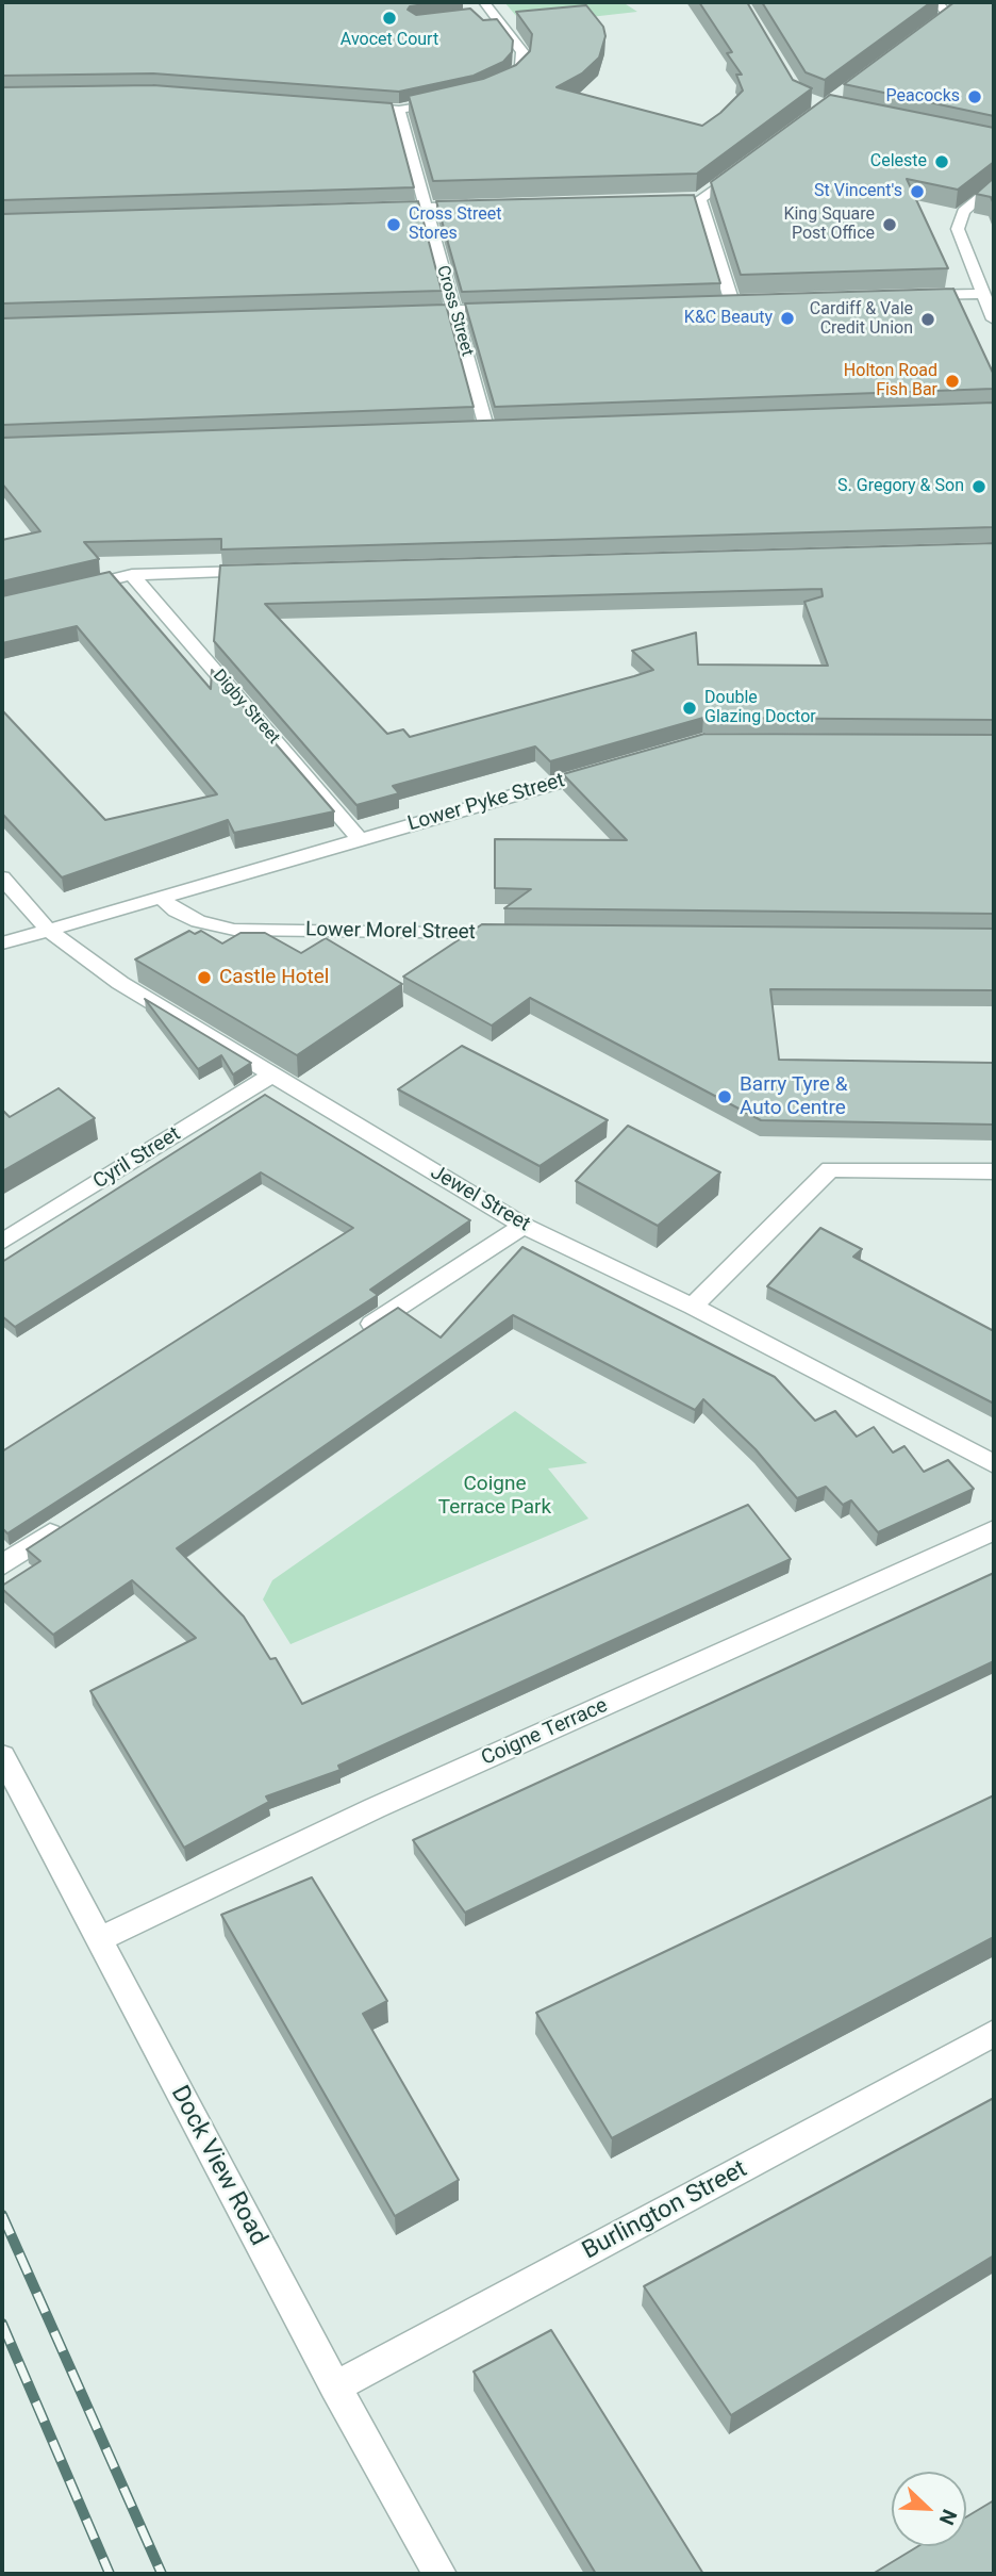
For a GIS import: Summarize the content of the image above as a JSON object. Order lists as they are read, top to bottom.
{
  "streets": {
    "street": [
      "Cross Street",
      "Digby Street",
      "Lower Pyke Street",
      "Lower Morel Street",
      "Cyril Street",
      "Jewel Street",
      "Coigne Terrace",
      "Dock View Road",
      "Burlington Street"
    ]
  },
  "crossings": [
    ["Digby Street", "Lower Pyke Street"],
    ["Lower Pyke Street", "Lower Morel Street"],
    ["Lower Pyke Street", "Jewel Street"],
    ["Cyril Street", "Jewel Street"],
    ["Coigne Terrace", "Dock View Road"],
    ["Dock View Road", "Burlington Street"]
  ],
  "parks": ["Coigne Terrace Park"],
  "places": [
    "Avocet Court",
    "Peacocks",
    "Celeste",
    "St Vincent's",
    "Cross Street Stores",
    "King Square Post Office",
    "K&C Beauty",
    "Cardiff & Vale Credit Union",
    "Holton Road Fish Bar",
    "S. Gregory & Son",
    "Double Glazing Doctor",
    "Castle Hotel",
    "Barry Tyre & Auto Centre"
  ],
  "north": "bottom right"
}
